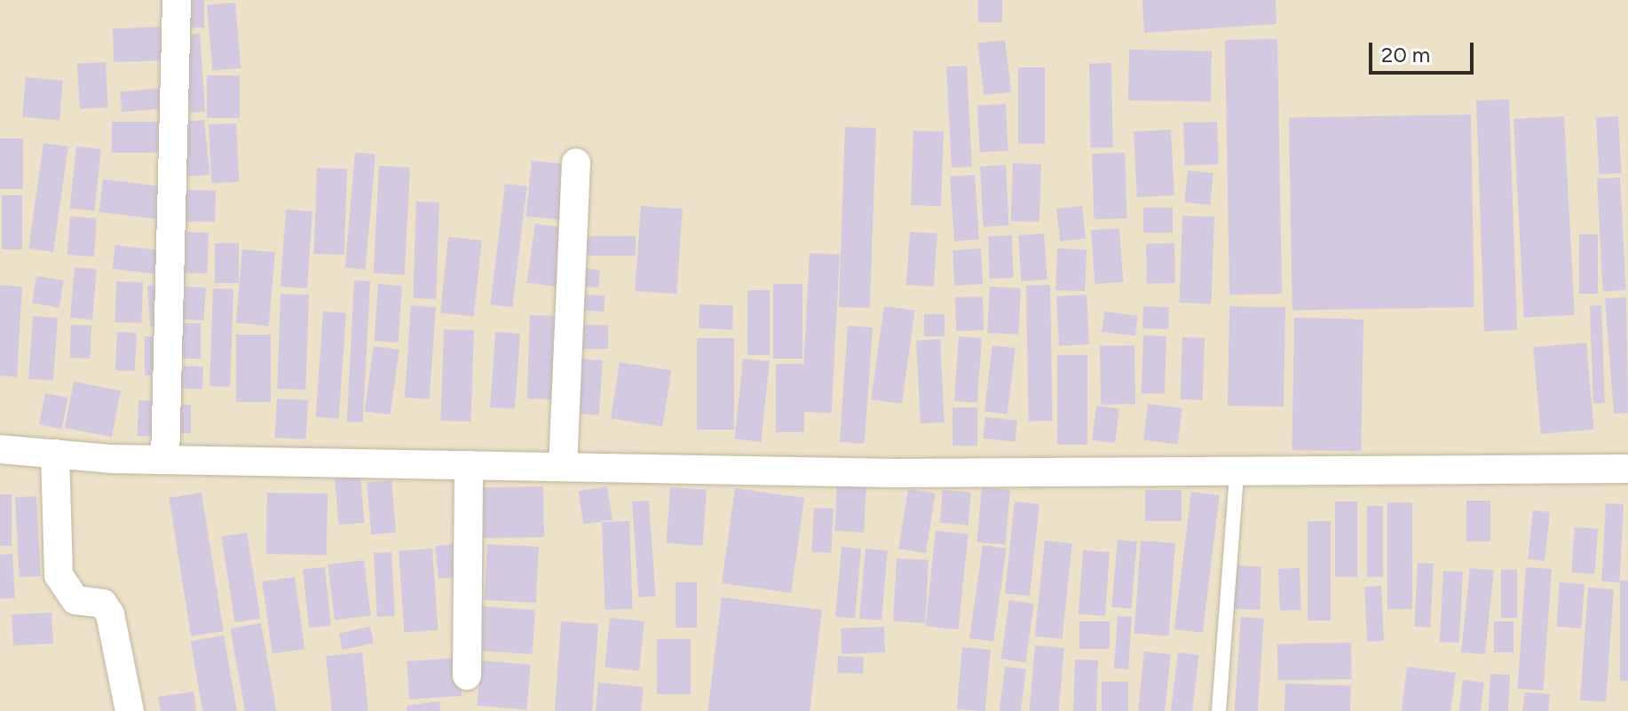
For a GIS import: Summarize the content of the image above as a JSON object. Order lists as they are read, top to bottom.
{
  "scale_bar": "20 m"
}
